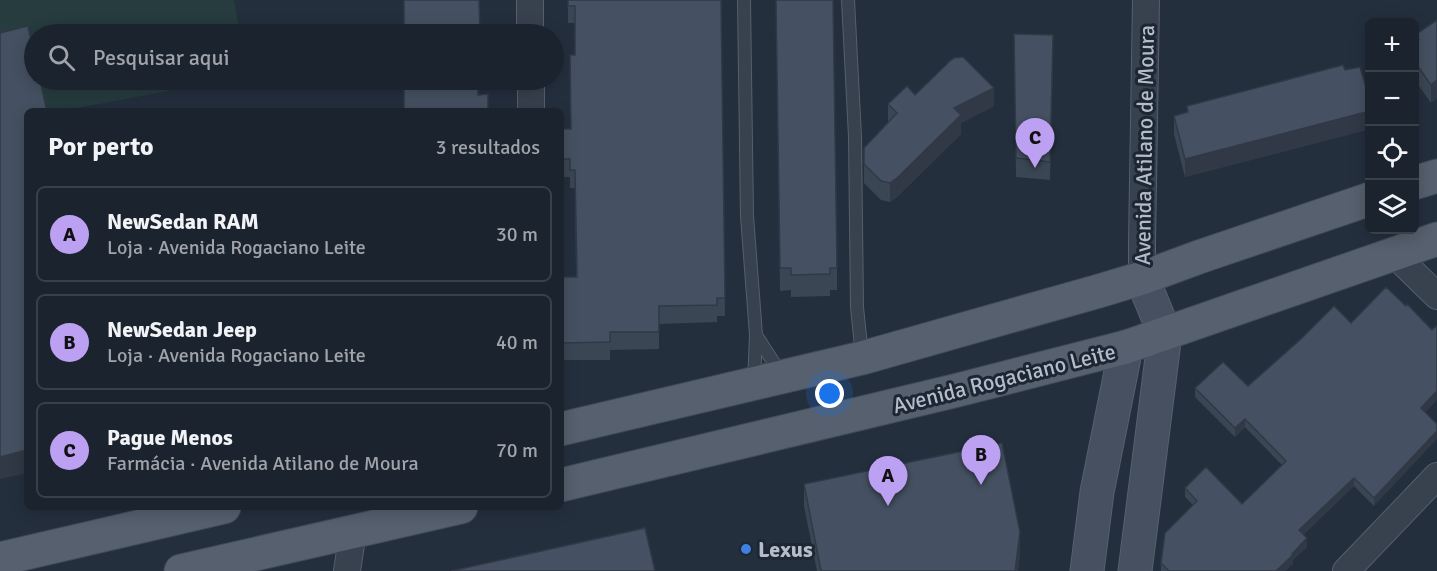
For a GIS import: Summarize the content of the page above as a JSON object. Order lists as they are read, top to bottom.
{
  "streets": {
    "main road": ["Avenida Rogaciano Leite"],
    "street": ["Avenida Atilano de Moura"]
  },
  "crossings": [
    ["Avenida Atilano de Moura", "Avenida Rogaciano Leite"]
  ],
  "places": ["Lexus"],
  "page": {
    "map_buttons": ["+", "−"],
    "search": "Pesquisar aqui",
    "heading": ["Por perto", "3 resultados"],
    "pins": ["C", "B", "A"],
    "list": [
      {
        "mark": "A",
        "name": "NewSedan RAM",
        "note": "Loja · Avenida Rogaciano Leite",
        "value": "30 m"
      },
      {
        "mark": "B",
        "name": "NewSedan Jeep",
        "note": "Loja · Avenida Rogaciano Leite",
        "value": "40 m"
      },
      {
        "mark": "C",
        "name": "Pague Menos",
        "note": "Farmácia · Avenida Atilano de Moura",
        "value": "70 m"
      }
    ]
  }
}
